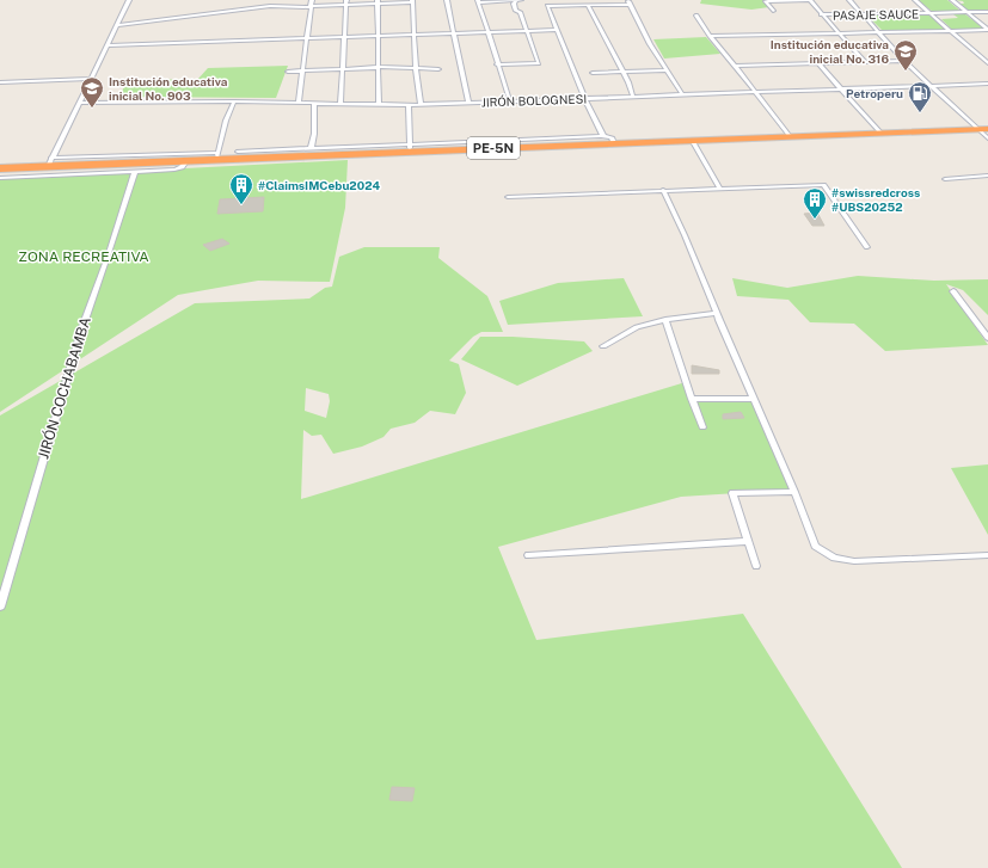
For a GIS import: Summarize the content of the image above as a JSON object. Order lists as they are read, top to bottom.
{
  "streets": {
    "highway": ["PE-5N"],
    "street": ["PASAJE SAUCE", "JIRÓN BOLOGNESI", "JIRÓN COCHABAMBA"]
  },
  "parks": ["ZONA RECREATIVA"],
  "places": {
    "school or university": ["Institución educativa inicial No. 316", "Institución educativa inicial No. 903"],
    "fuel station": ["Petroperu"],
    "building": ["#ClaimsIMCebu2024", "#swissredcross #UBS20252"]
  }
}
